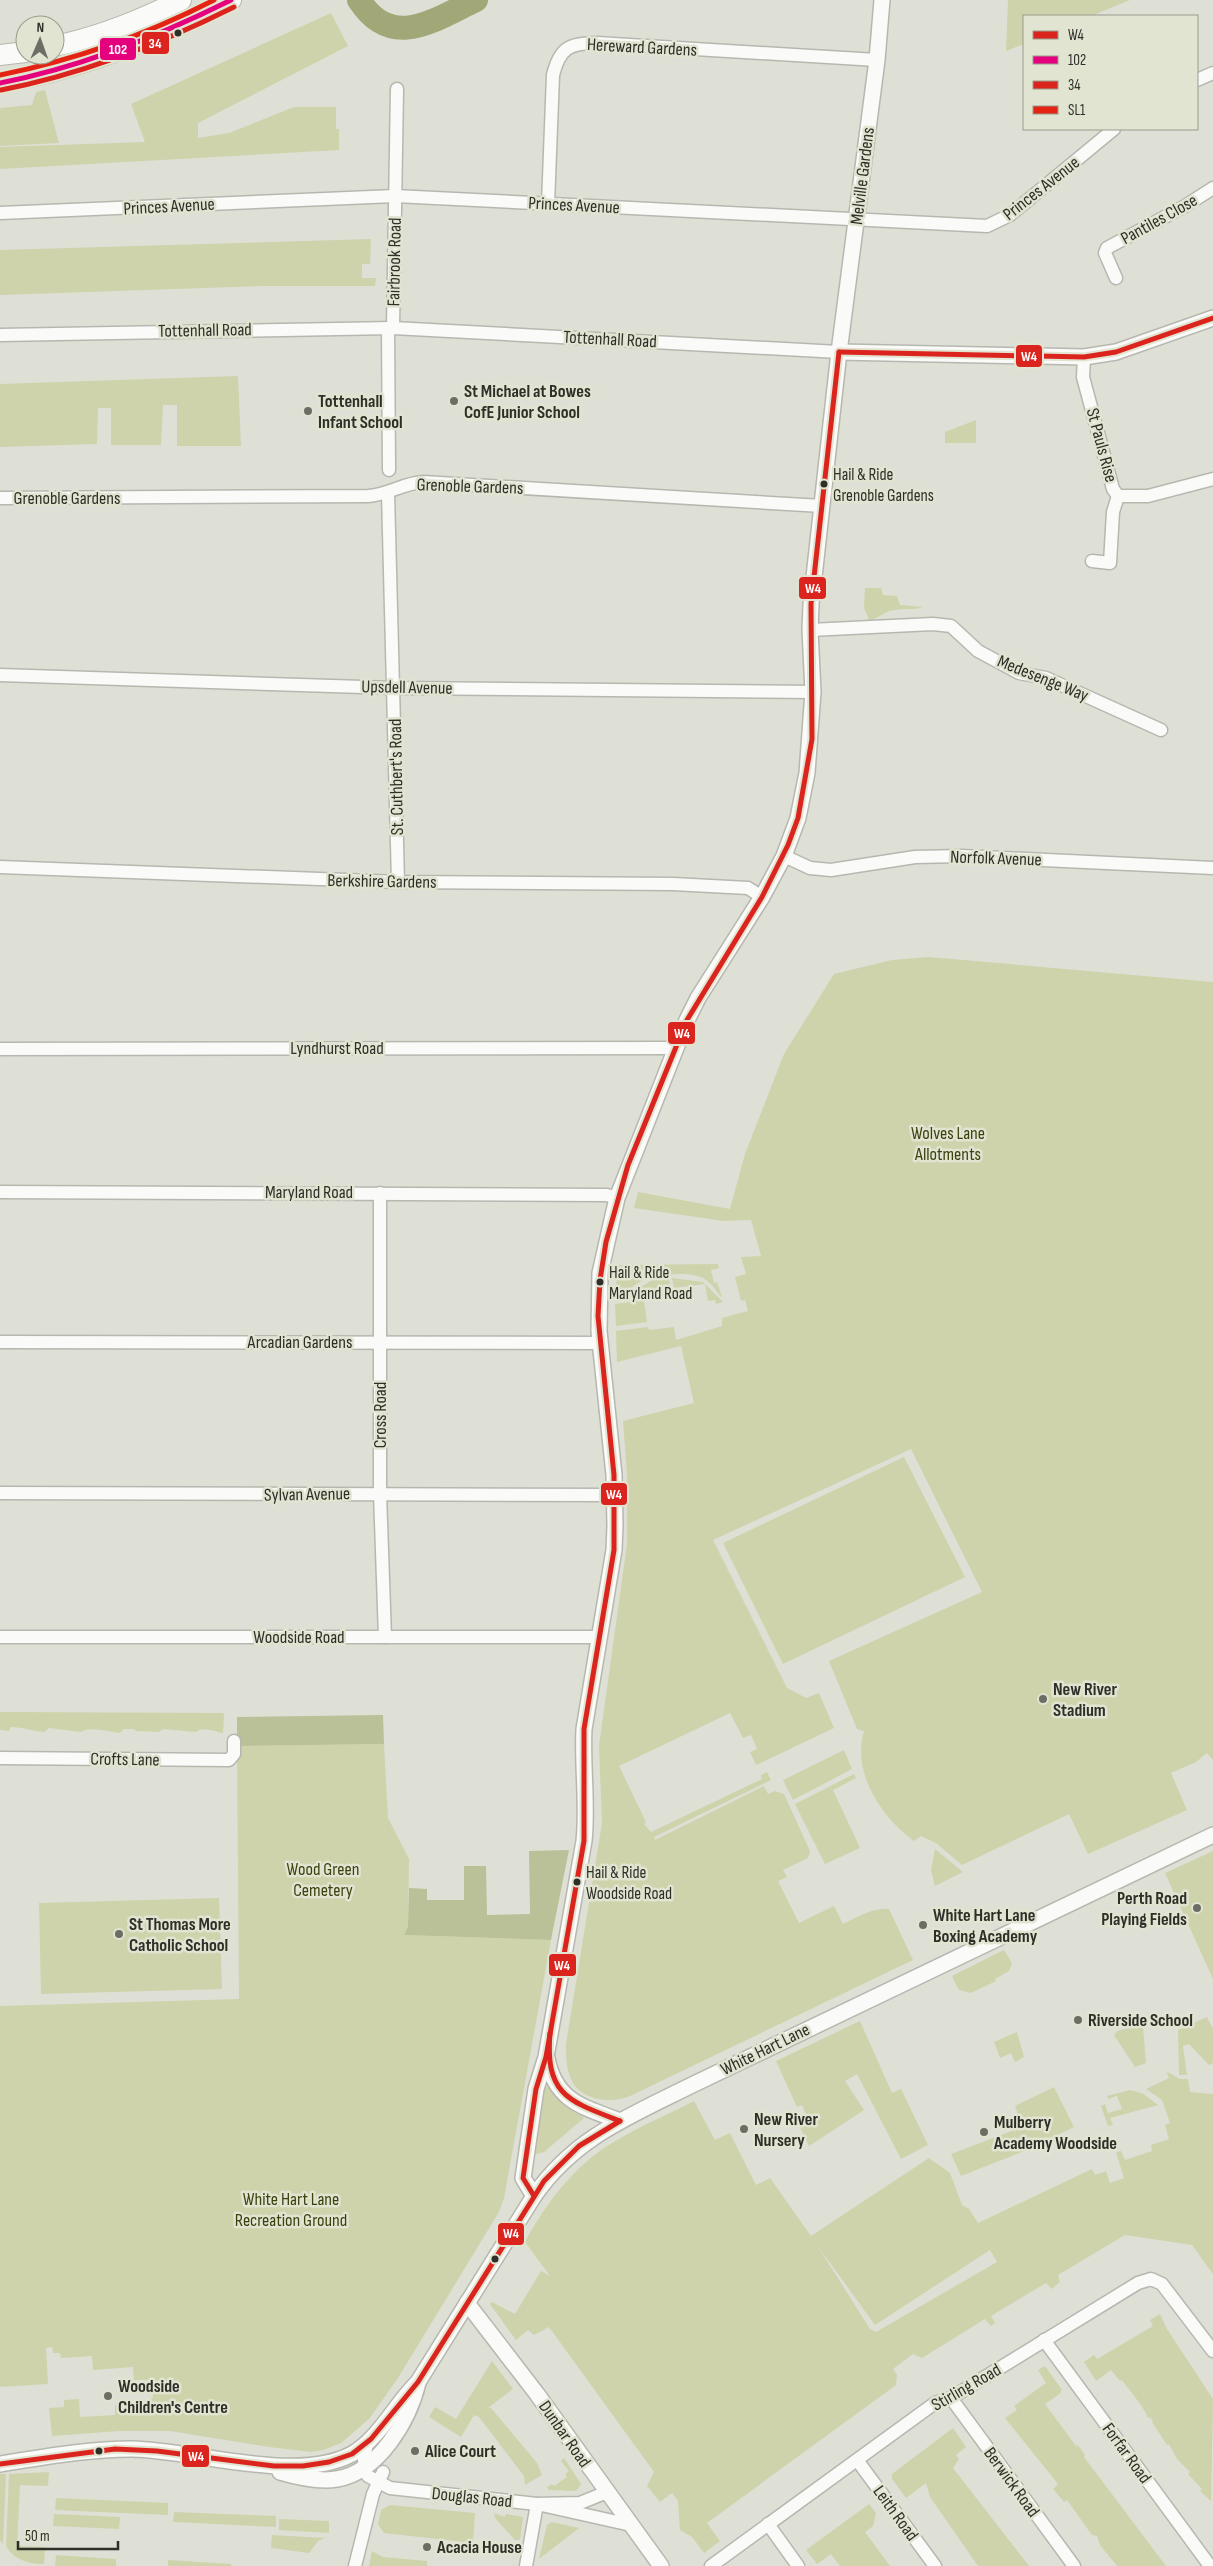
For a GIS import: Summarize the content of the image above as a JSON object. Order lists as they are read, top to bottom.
{
  "streets": {
    "street": [
      "Hereward Gardens",
      "Melville Gardens",
      "Princes Avenue",
      "Pantiles Close",
      "Fairbrook Road",
      "Tottenhall Road",
      "St Pauls Rise",
      "Grenoble Gardens",
      "Medesenge Way",
      "Upsdell Avenue",
      "St. Cuthbert's Road",
      "Norfolk Avenue",
      "Berkshire Gardens",
      "Lyndhurst Road",
      "Maryland Road",
      "Arcadian Gardens",
      "Cross Road",
      "Sylvan Avenue",
      "Woodside Road",
      "Crofts Lane",
      "White Hart Lane",
      "Stirling Road",
      "Dunbar Road",
      "Forfar Road",
      "Berwick Road",
      "Douglas Road",
      "Leith Road"
    ]
  },
  "crossings": [
    ["Hereward Gardens", "Melville Gardens"],
    ["Hereward Gardens", "Princes Avenue"],
    ["Melville Gardens", "Princes Avenue"],
    ["Melville Gardens", "Tottenhall Road"],
    ["Melville Gardens", "Grenoble Gardens"],
    ["Melville Gardens", "Medesenge Way"],
    ["Melville Gardens", "Upsdell Avenue"],
    ["Melville Gardens", "Norfolk Avenue"],
    ["Melville Gardens", "Berkshire Gardens"],
    ["Melville Gardens", "Lyndhurst Road"],
    ["Melville Gardens", "Maryland Road"],
    ["Melville Gardens", "Arcadian Gardens"],
    ["Melville Gardens", "Sylvan Avenue"],
    ["Melville Gardens", "Woodside Road"],
    ["Melville Gardens", "White Hart Lane"],
    ["Princes Avenue", "Fairbrook Road"],
    ["Fairbrook Road", "Tottenhall Road"],
    ["Tottenhall Road", "St Pauls Rise"],
    ["Grenoble Gardens", "St. Cuthbert's Road"],
    ["Upsdell Avenue", "St. Cuthbert's Road"],
    ["St. Cuthbert's Road", "Berkshire Gardens"],
    ["Maryland Road", "Cross Road"],
    ["Arcadian Gardens", "Cross Road"],
    ["Cross Road", "Sylvan Avenue"],
    ["Cross Road", "Woodside Road"],
    ["White Hart Lane", "Dunbar Road"],
    ["White Hart Lane", "Douglas Road"],
    ["Stirling Road", "Forfar Road"],
    ["Stirling Road", "Berwick Road"],
    ["Stirling Road", "Leith Road"],
    ["Dunbar Road", "Douglas Road"]
  ],
  "parks": ["Wolves Lane Allotments", "Wood Green Cemetery", "White Hart Lane Recreation Ground"],
  "places": [
    "St Michael at Bowes CofE Junior School",
    "Tottenhall Infant School",
    "Hail & Ride Grenoble Gardens",
    "Hail & Ride Maryland Road",
    "New River Stadium",
    "Hail & Ride Woodside Road",
    "Perth Road Playing Fields",
    "White Hart Lane Boxing Academy",
    "St Thomas More Catholic School",
    "Riverside School",
    "New River Nursery",
    "Mulberry Academy Woodside",
    "Woodside Children's Centre",
    "Alice Court",
    "Acacia House"
  ],
  "lines": [
    "transit line 102",
    "transit line SL1",
    "transit line 34",
    "transit line W4"
  ],
  "legend": [
    "W4",
    "102",
    "34",
    "SL1"
  ],
  "scale_bar": "50 m",
  "north": "top"
}
